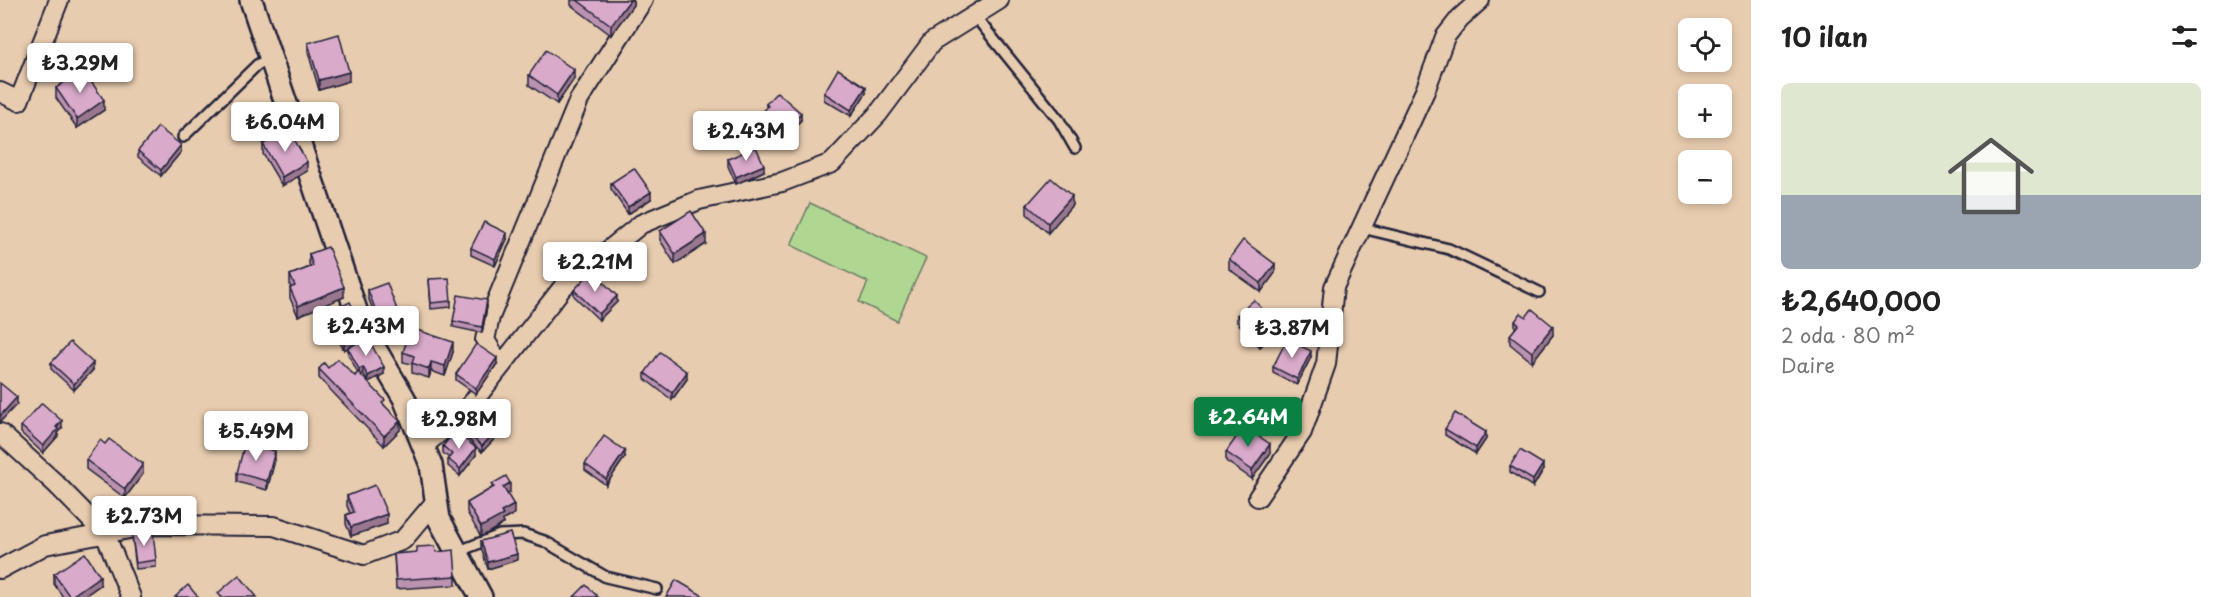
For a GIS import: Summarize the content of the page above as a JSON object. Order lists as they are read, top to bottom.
{
  "page": {
    "heading": "10 ilan",
    "map_buttons": ["+", "−"],
    "price": [
      "₺3.29M",
      "₺6.04M",
      "₺2.43M",
      "₺2.21M",
      "₺2.43M",
      "₺3.87M",
      "₺2.64M",
      "₺2.98M",
      "₺5.49M",
      "₺2.73M"
    ],
    "list": [
      {
        "name": "₺2,640,000",
        "note": "2 oda · 80 m² · Daire"
      }
    ]
  }
}
